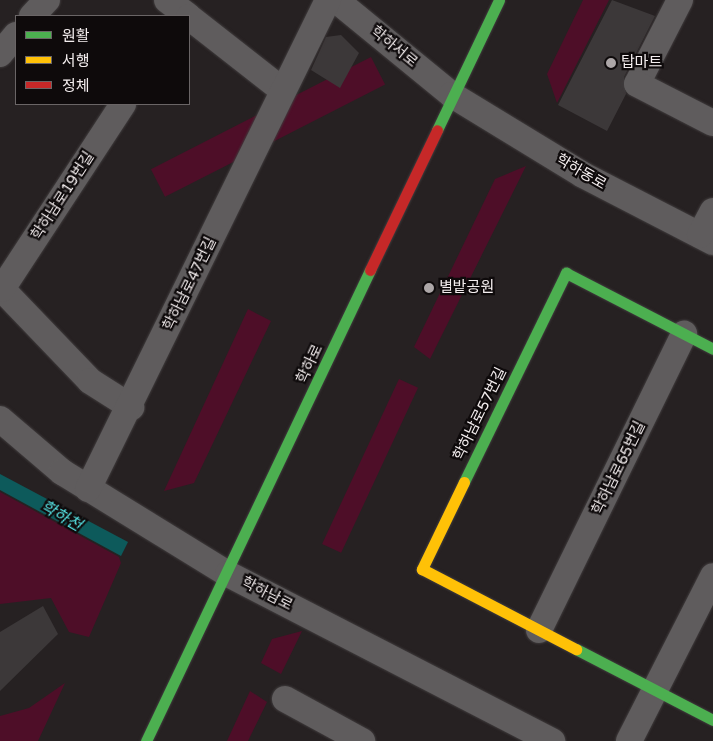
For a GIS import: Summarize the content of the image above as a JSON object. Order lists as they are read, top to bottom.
{
  "streets": {
    "street": [
      "학하서로",
      "학하동로",
      "학하남로19번길",
      "학하남로47번길",
      "학하로",
      "학하남로57번길",
      "학하남로65번길",
      "학하남로"
    ]
  },
  "crossings": [
    ["학하서로", "학하동로"],
    ["학하서로", "학하로"],
    ["학하동로", "학하로"],
    ["학하남로47번길", "학하남로"],
    ["학하로", "학하남로"],
    ["학하남로57번길", "학하남로65번길"]
  ],
  "water": ["학하천"],
  "places": ["탑마트", "별밭공원"],
  "legend": ["원활", "서행", "정체"]
}
